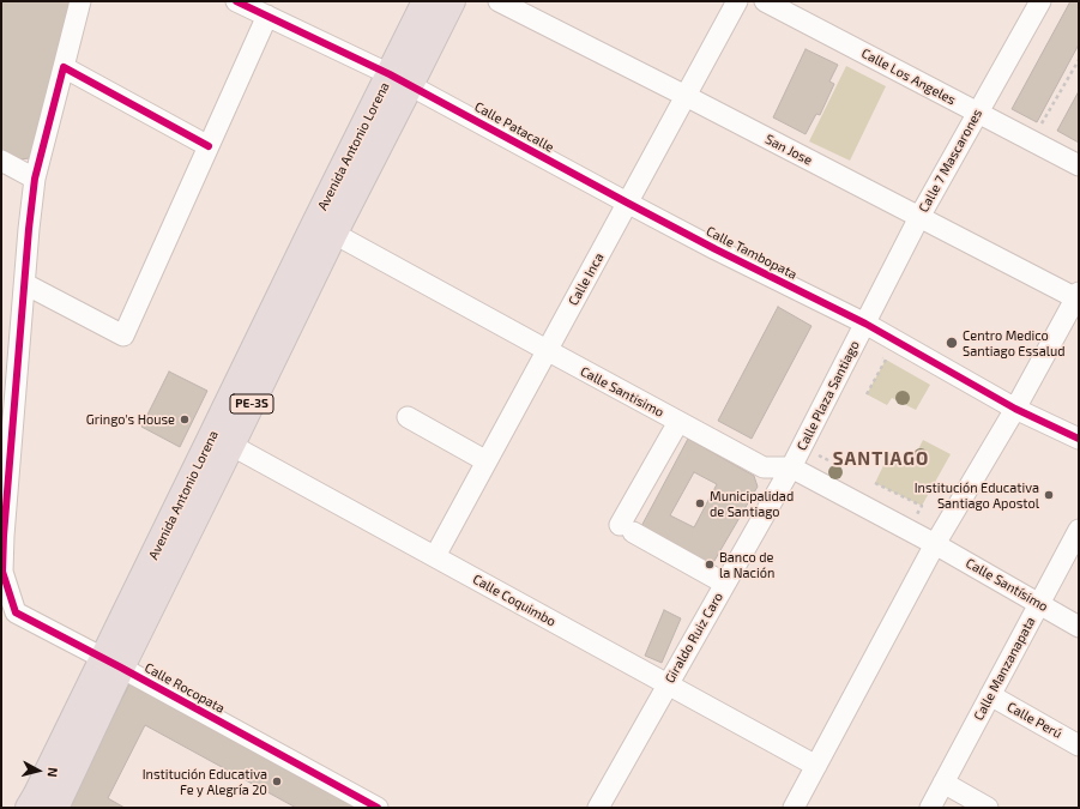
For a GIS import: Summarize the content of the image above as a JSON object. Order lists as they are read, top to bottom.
{
  "streets": {
    "highway": ["Avenida Antonio Lorena", "PE-3S"],
    "street": [
      "Calle Los Angeles",
      "Calle Patacalle",
      "San Jose",
      "Calle 7 Mascarones",
      "Calle Tambopata",
      "Calle Inca",
      "Calle Santisimo",
      "Calle Plaza Santiago",
      "Calle Santísimo",
      "Calle Coquimbo",
      "Giraldo Ruiz Caro",
      "Calle Manzanapata",
      "Calle Rocopata",
      "Calle Perú"
    ]
  },
  "crossings": [
    ["Calle Los Angeles", "Calle 7 Mascarones"],
    ["Calle Patacalle", "Avenida Antonio Lorena"],
    ["Calle Patacalle", "Calle Tambopata"],
    ["Calle Patacalle", "Calle Inca"],
    ["Avenida Antonio Lorena", "Calle Santisimo"],
    ["Avenida Antonio Lorena", "Calle Coquimbo"],
    ["Avenida Antonio Lorena", "Calle Rocopata"],
    ["San Jose", "Calle 7 Mascarones"],
    ["San Jose", "Calle Inca"],
    ["Calle 7 Mascarones", "Calle Tambopata"],
    ["Calle 7 Mascarones", "Calle Plaza Santiago"],
    ["Calle Tambopata", "Calle Inca"],
    ["Calle Tambopata", "Calle Plaza Santiago"],
    ["Calle Inca", "Calle Santisimo"],
    ["Calle Inca", "Calle Coquimbo"],
    ["Calle Santisimo", "Calle Plaza Santiago"],
    ["Calle Santisimo", "Calle Santísimo"],
    ["Calle Santisimo", "Giraldo Ruiz Caro"],
    ["Calle Plaza Santiago", "Giraldo Ruiz Caro"],
    ["Calle Santísimo", "Calle Manzanapata"],
    ["Calle Coquimbo", "Giraldo Ruiz Caro"],
    ["Calle Manzanapata", "Calle Perú"]
  ],
  "districts": ["SANTIAGO"],
  "places": [
    "Centro Medico Santiago Essalud",
    "Gringo's House",
    "Institución Educativa Santiago Apostol",
    "Municipalidad de Santiago",
    "Banco de la Nación",
    "Institución Educativa Fe y Alegría 20"
  ],
  "north": "right"
}
